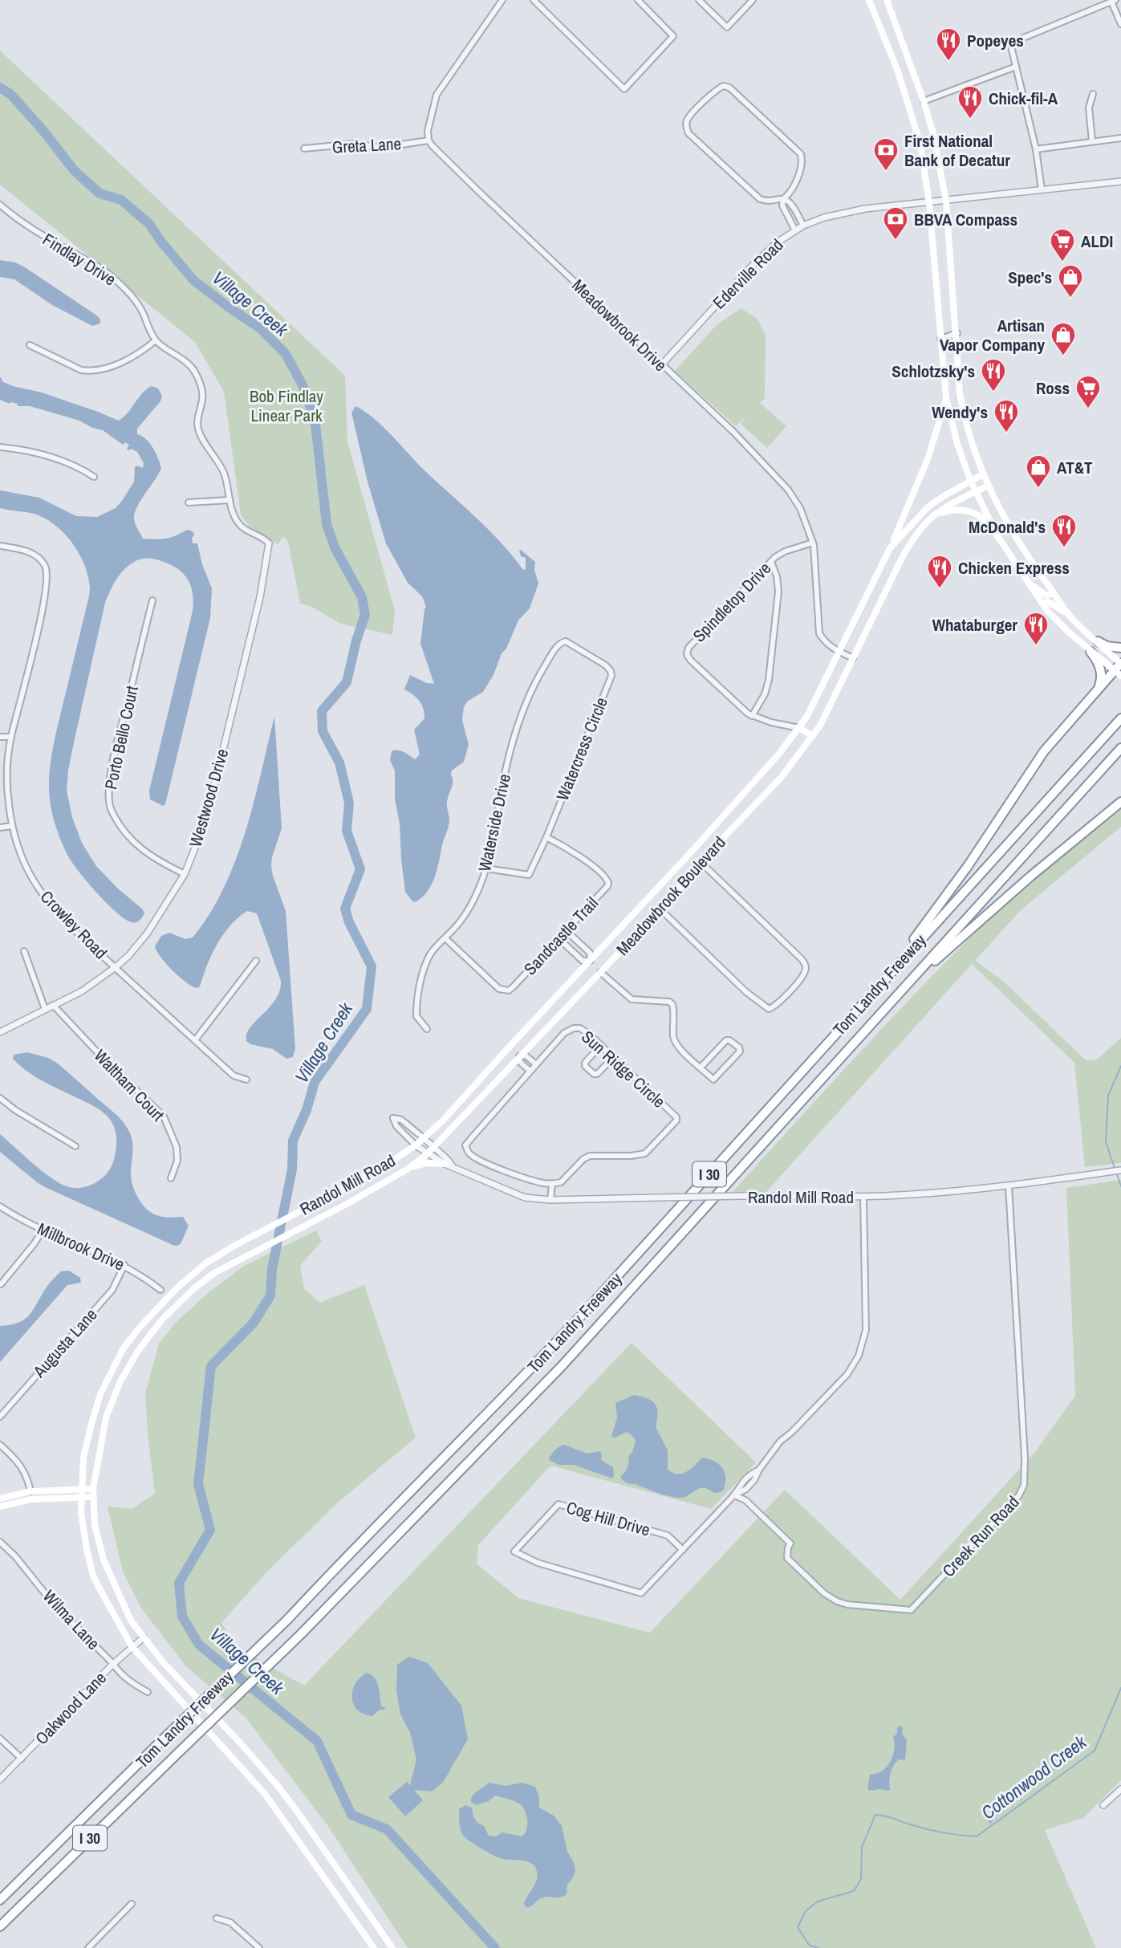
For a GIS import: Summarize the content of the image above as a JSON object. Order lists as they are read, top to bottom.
{
  "streets": {
    "highway": ["Tom Landry Freeway", "I 30"],
    "main road": ["Meadowbrook Boulevard", "Randol Mill Road"],
    "street": [
      "Greta Lane",
      "Findlay Drive",
      "Ederville Road",
      "Meadowbrook Drive",
      "Spindletop Drive",
      "Porto Bello Court",
      "Watercress Circle",
      "Westwood Drive",
      "Waterside Drive",
      "Crowley Road",
      "Sandcastle Trail",
      "Sun Ridge Circle",
      "Waltham Court",
      "Millbrook Drive",
      "Augusta Lane",
      "Cog Hill Drive",
      "Creek Run Road",
      "Wilma Lane",
      "Oakwood Lane"
    ]
  },
  "crossings": [
    ["Greta Lane", "Meadowbrook Drive"],
    ["Findlay Drive", "Westwood Drive"],
    ["Ederville Road", "Meadowbrook Drive"],
    ["Meadowbrook Drive", "Spindletop Drive"],
    ["Meadowbrook Drive", "Meadowbrook Boulevard"],
    ["Porto Bello Court", "Westwood Drive"],
    ["Watercress Circle", "Waterside Drive"],
    ["Watercress Circle", "Sandcastle Trail"],
    ["Westwood Drive", "Crowley Road"],
    ["Westwood Drive", "Waltham Court"],
    ["Waterside Drive", "Sandcastle Trail"],
    ["Meadowbrook Boulevard", "Randol Mill Road"],
    ["Meadowbrook Boulevard", "Oakwood Lane"],
    ["Randol Mill Road", "Creek Run Road"],
    ["Randol Mill Road", "Oakwood Lane"],
    ["Millbrook Drive", "Augusta Lane"],
    ["Wilma Lane", "Oakwood Lane"]
  ],
  "water": ["Village Creek", "Cottonwood Creek"],
  "parks": ["Bob Findlay Linear Park"],
  "places": {
    "restaurant": [
      "Popeyes",
      "Chick-fil-A",
      "Schlotzsky's",
      "Wendy's",
      "McDonald's",
      "Chicken Express",
      "Whataburger"
    ],
    "bank": ["First National Bank of Decatur", "BBVA Compass"],
    "supermarket": ["ALDI", "Ross"],
    "shop": ["Spec's", "Artisan Vapor Company", "AT&T"]
  }
}
